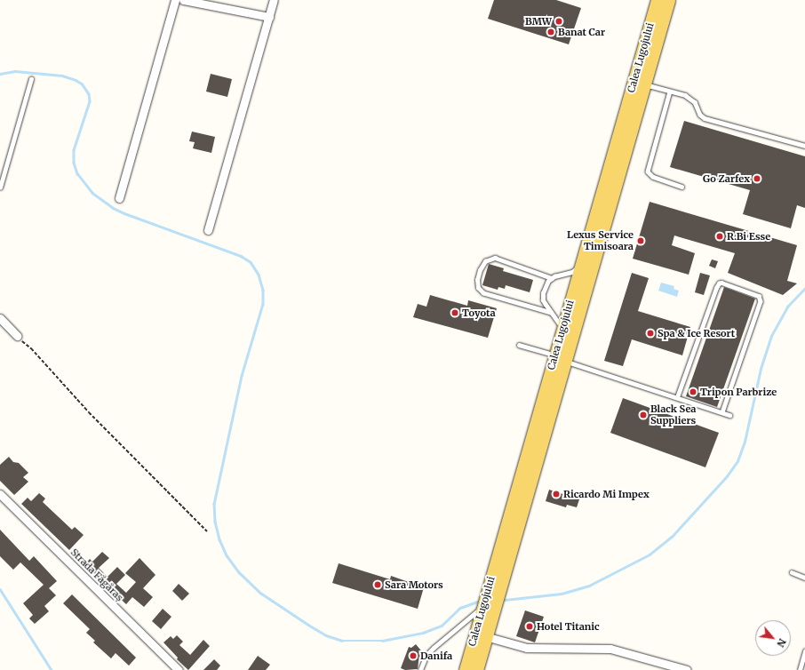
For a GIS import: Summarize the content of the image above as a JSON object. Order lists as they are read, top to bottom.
{
  "streets": {
    "main road": ["Calea Lugojului"],
    "street": ["Strada Făgăraș"]
  },
  "places": [
    "BMW",
    "Banat Car",
    "Go Zarfex",
    "R.Bi Esse",
    "Lexus Service Timisoara",
    "Toyota",
    "Spa & Ice Resort",
    "Tripon Parbrize",
    "Black Sea Suppliers",
    "Ricardo Mi Impex",
    "Sara Motors",
    "Hotel Titanic",
    "Danifa"
  ],
  "north": "bottom right"
}
